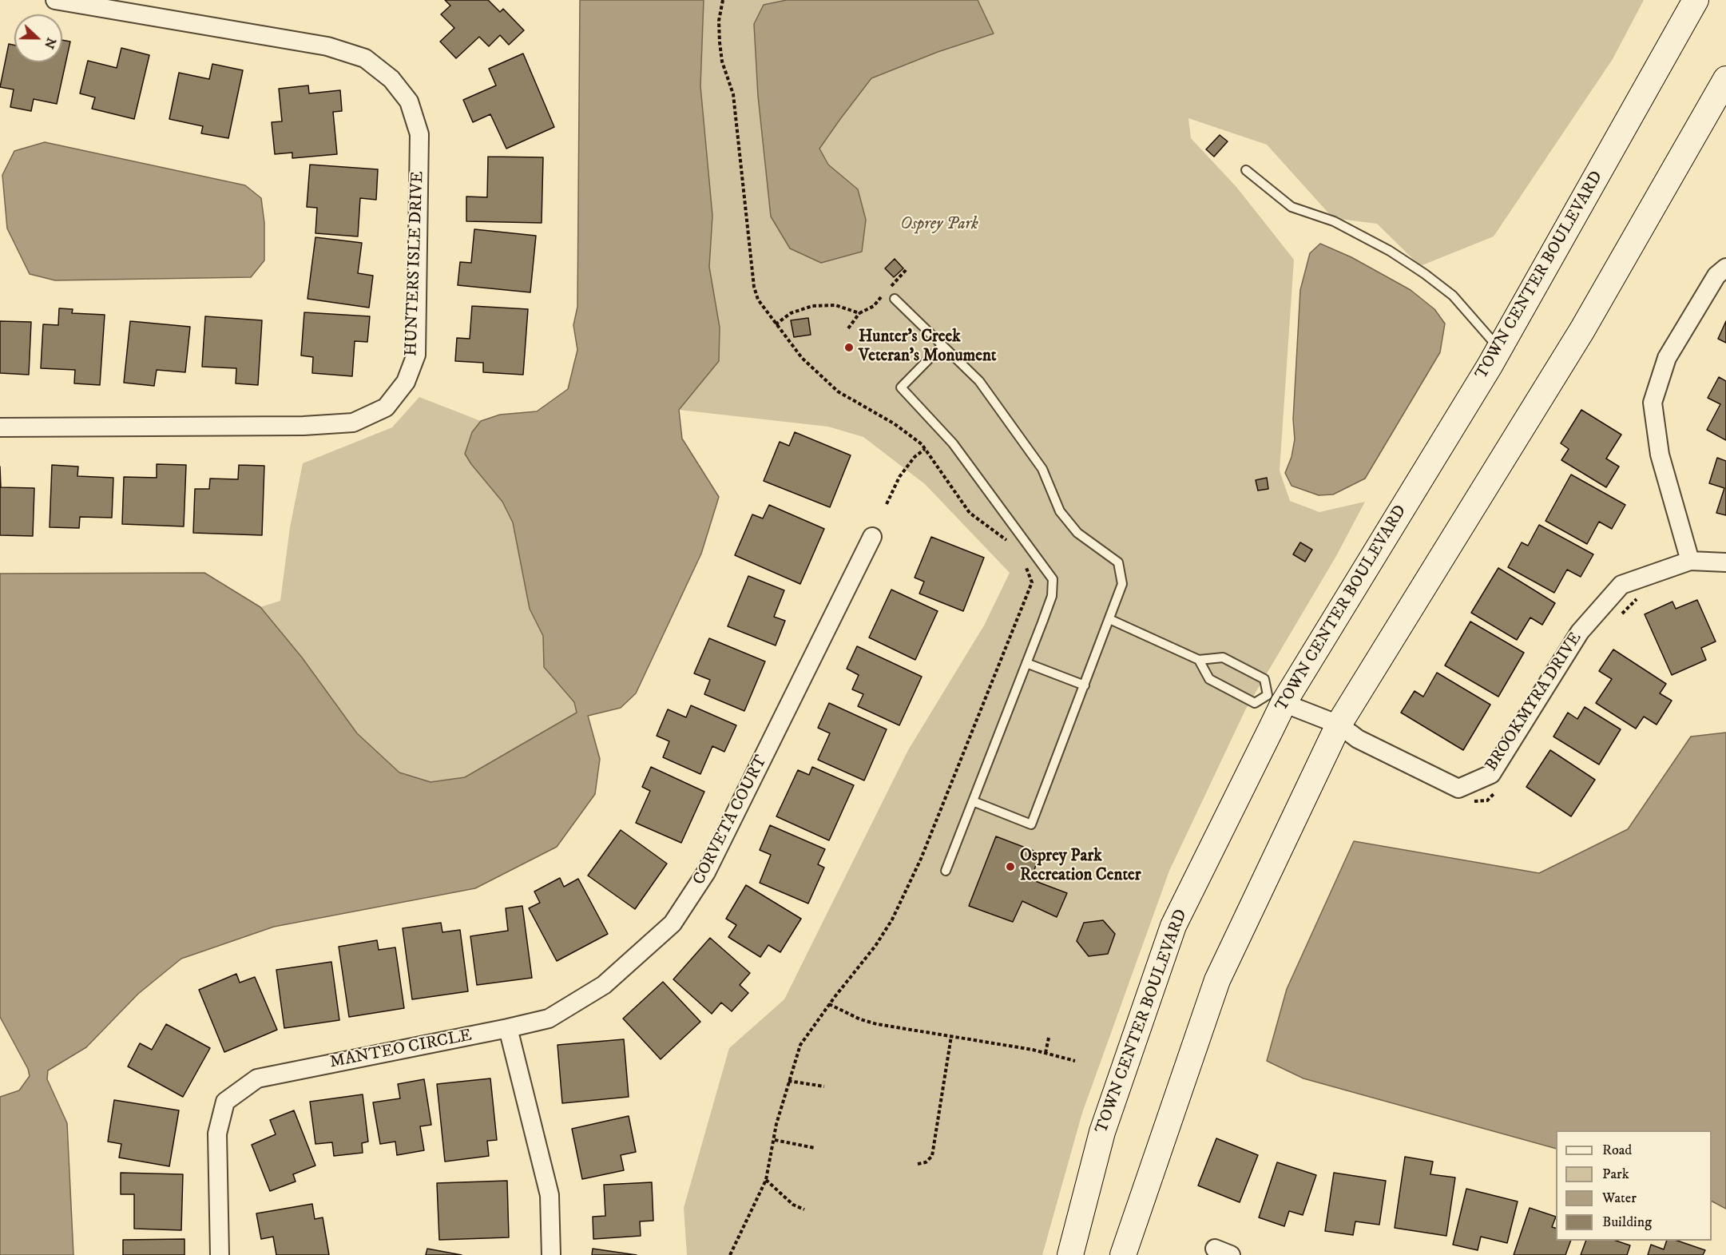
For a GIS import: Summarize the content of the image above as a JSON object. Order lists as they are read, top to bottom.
{
  "streets": {
    "street": [
      "HUNTERS ISLE DRIVE",
      "TOWN CENTER BOULEVARD",
      "BROOKMYRA DRIVE",
      "CORVETA COURT",
      "MANTEO CIRCLE"
    ]
  },
  "crossings": [
    ["TOWN CENTER BOULEVARD", "BROOKMYRA DRIVE"],
    ["CORVETA COURT", "MANTEO CIRCLE"]
  ],
  "parks": ["Osprey Park"],
  "places": ["Hunter's Creek Veteran's Monument", "Osprey Park Recreation Center"],
  "legend": [
    "Road",
    "Park",
    "Water",
    "Building"
  ],
  "north": "right"
}
